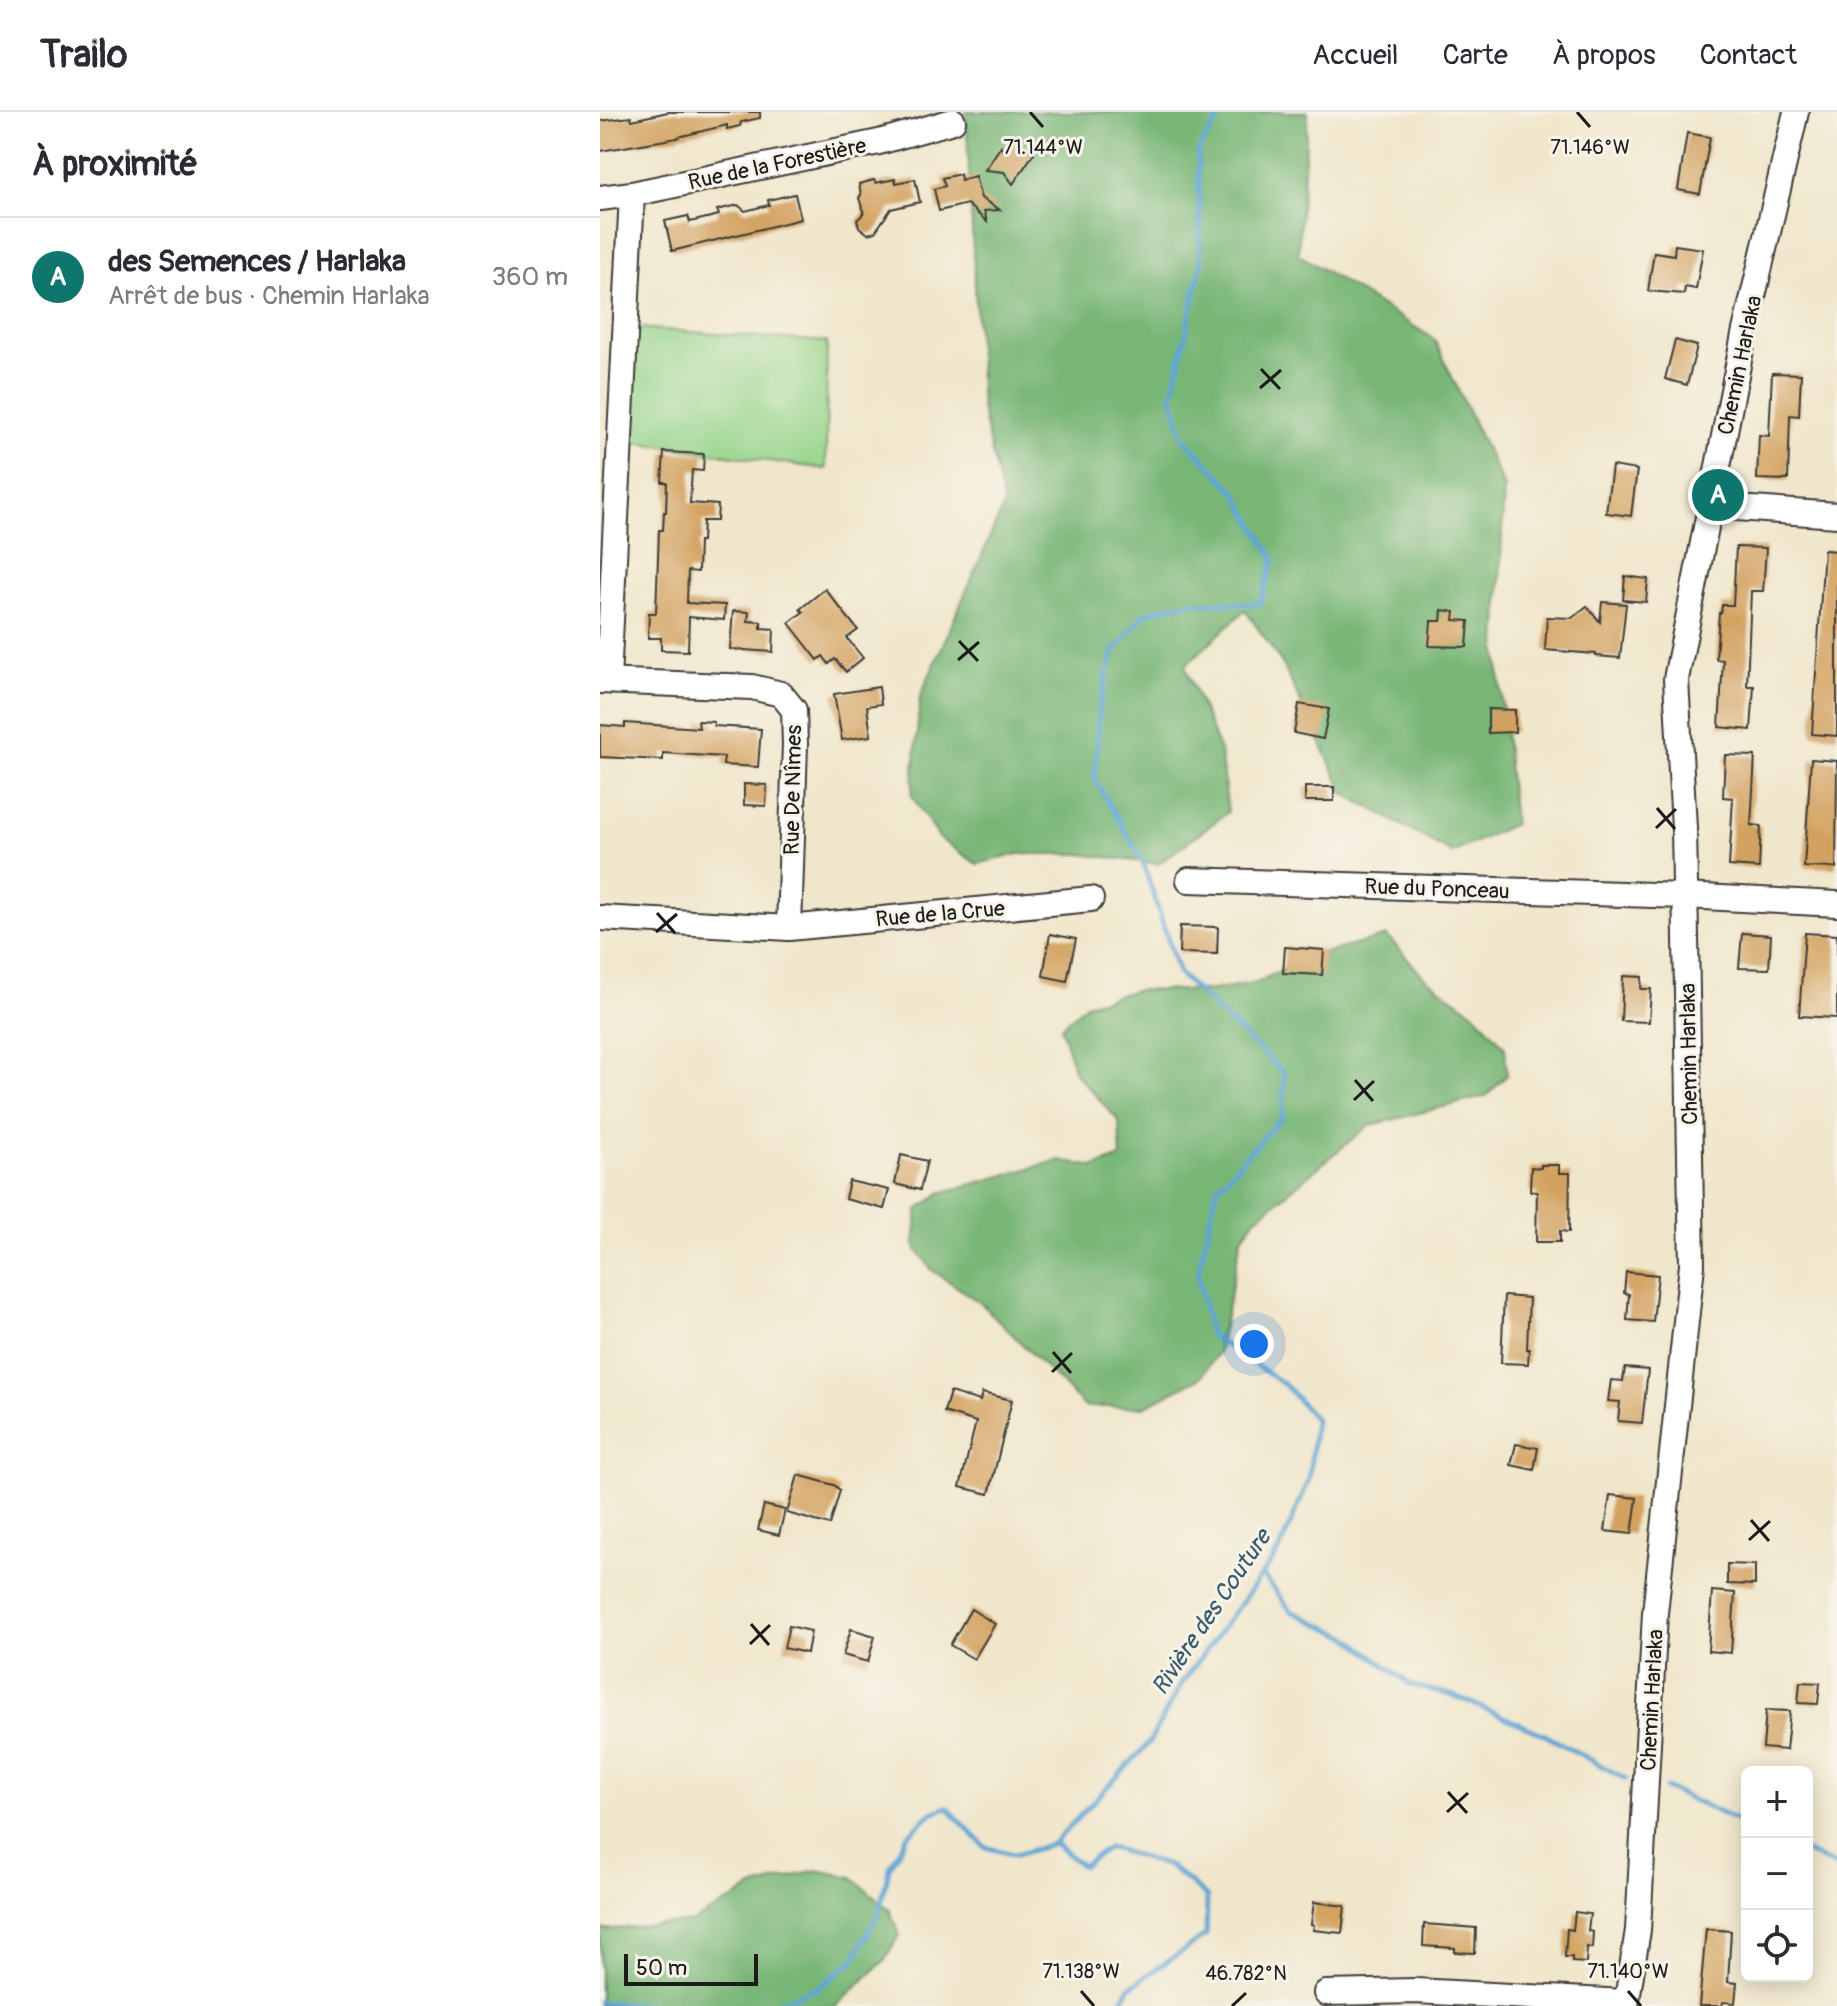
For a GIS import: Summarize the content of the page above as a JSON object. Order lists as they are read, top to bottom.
{
  "streets": {
    "street": [
      "Rue de la Forestière",
      "Chemin Harlaka",
      "Rue De Nîmes",
      "Rue du Ponceau",
      "Rue de la Crue"
    ]
  },
  "crossings": [
    ["Chemin Harlaka", "Rue du Ponceau"],
    ["Rue De Nîmes", "Rue de la Crue"]
  ],
  "water": ["Rivière des Couture"],
  "scale_bar": "50 m",
  "page": {
    "header": "Trailo",
    "nav": [
      "Accueil",
      "Carte",
      "À propos",
      "Contact"
    ],
    "heading": "À proximité",
    "list": [
      {
        "mark": "A",
        "name": "des Semences / Harlaka",
        "note": "Arrêt de bus · Chemin Harlaka",
        "value": "360 m"
      }
    ],
    "pins": "A",
    "map_buttons": ["+", "−"],
    "scale": "50 m"
  },
  "coordinates": [
    "71.144°W",
    "71.146°W",
    "71.138°W",
    "71.140°W",
    "46.782°N"
  ]
}
